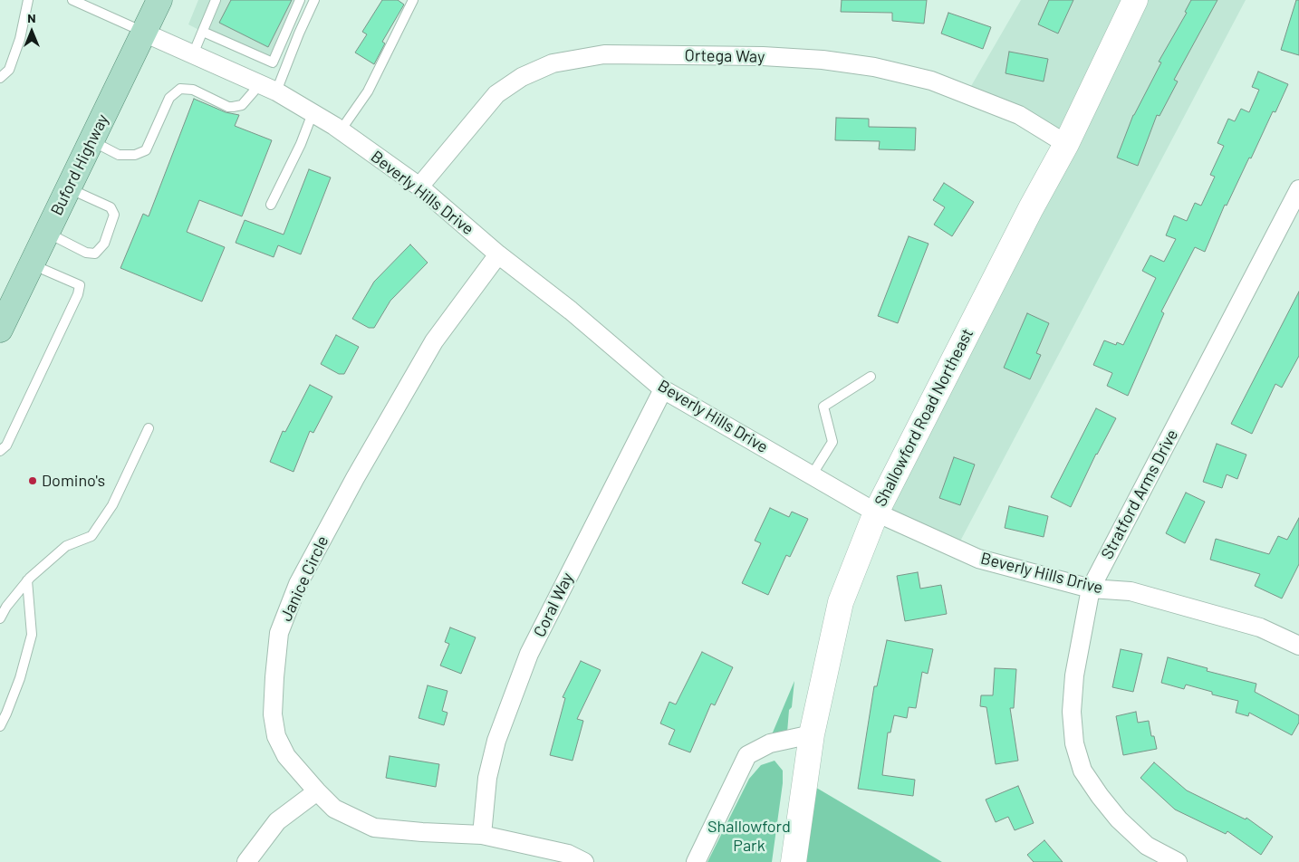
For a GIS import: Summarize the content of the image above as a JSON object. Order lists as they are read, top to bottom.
{
  "streets": {
    "main road": ["Buford Highway"],
    "street": [
      "Ortega Way",
      "Beverly Hills Drive",
      "Shallowford Road Northeast",
      "Stratford Arms Drive",
      "Janice Circle",
      "Coral Way"
    ]
  },
  "crossings": [
    ["Ortega Way", "Beverly Hills Drive"],
    ["Ortega Way", "Shallowford Road Northeast"],
    ["Buford Highway", "Beverly Hills Drive"],
    ["Beverly Hills Drive", "Shallowford Road Northeast"],
    ["Beverly Hills Drive", "Stratford Arms Drive"],
    ["Beverly Hills Drive", "Janice Circle"],
    ["Beverly Hills Drive", "Coral Way"],
    ["Janice Circle", "Coral Way"]
  ],
  "parks": ["Shallowford Park"],
  "places": ["Domino's"],
  "north": "top"
}
